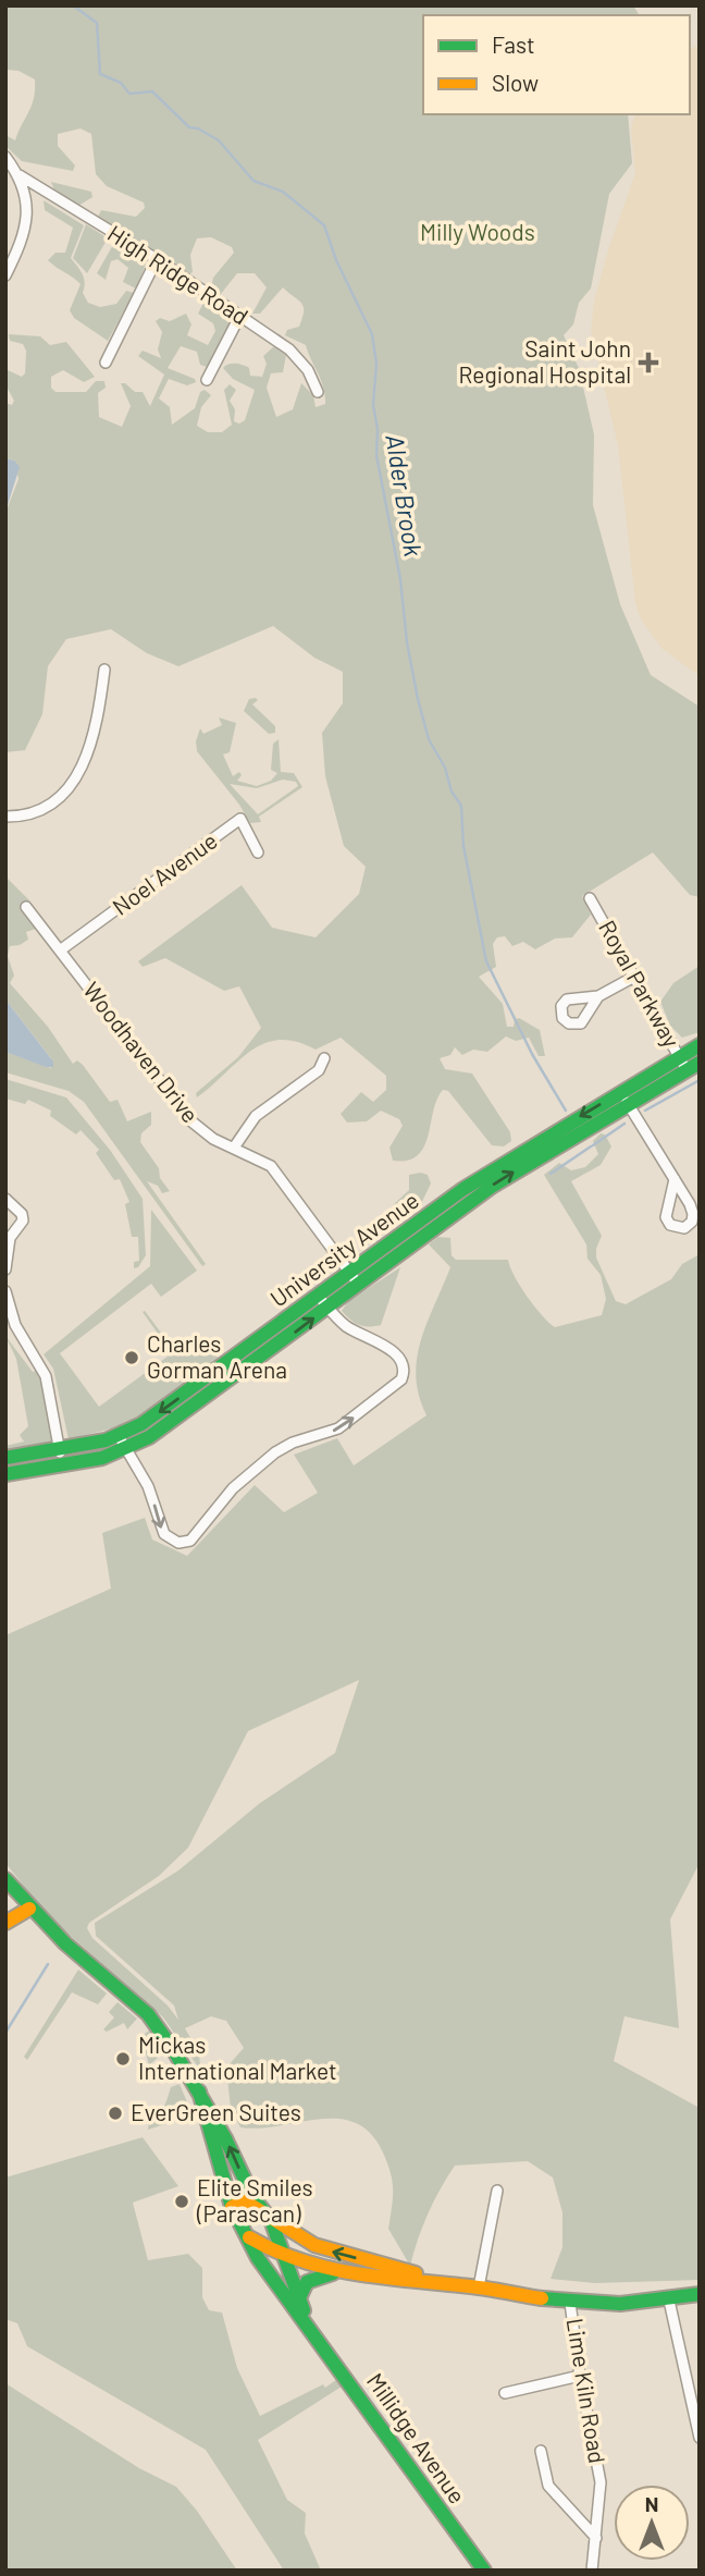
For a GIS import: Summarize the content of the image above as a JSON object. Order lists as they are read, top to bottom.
{
  "streets": {
    "main road": ["University Avenue", "Millidge Avenue"],
    "street": [
      "High Ridge Road",
      "Noel Avenue",
      "Royal Parkway",
      "Woodhaven Drive",
      "Lime Kiln Road"
    ]
  },
  "crossings": [
    ["Noel Avenue", "Woodhaven Drive"],
    ["Royal Parkway", "University Avenue"],
    ["Woodhaven Drive", "University Avenue"]
  ],
  "water": ["Alder Brook"],
  "parks": ["Milly Woods"],
  "places": {
    "health": ["Saint John Regional Hospital"],
    "other": [
      "Charles Gorman Arena",
      "Mickas International Market",
      "EverGreen Suites",
      "Elite Smiles (Parascan)"
    ]
  },
  "legend": ["Fast", "Slow"],
  "north": "top"
}
